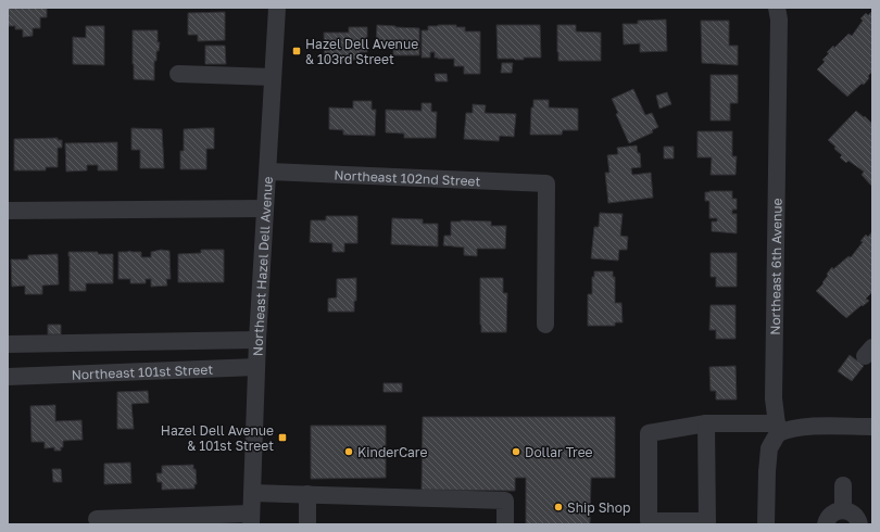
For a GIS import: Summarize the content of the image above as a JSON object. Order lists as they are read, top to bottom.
{
  "streets": {
    "street": [
      "Northeast 102nd Street",
      "Northeast Hazel Dell Avenue",
      "Northeast 6th Avenue",
      "Northeast 101st Street"
    ]
  },
  "crossings": [
    ["Northeast 102nd Street", "Northeast Hazel Dell Avenue"],
    ["Northeast Hazel Dell Avenue", "Northeast 101st Street"]
  ],
  "places": {
    "transit": ["Hazel Dell Avenue & 103rd Street", "Hazel Dell Avenue & 101st Street"],
    "other": ["KinderCare", "Dollar Tree", "Ship Shop"]
  }
}
